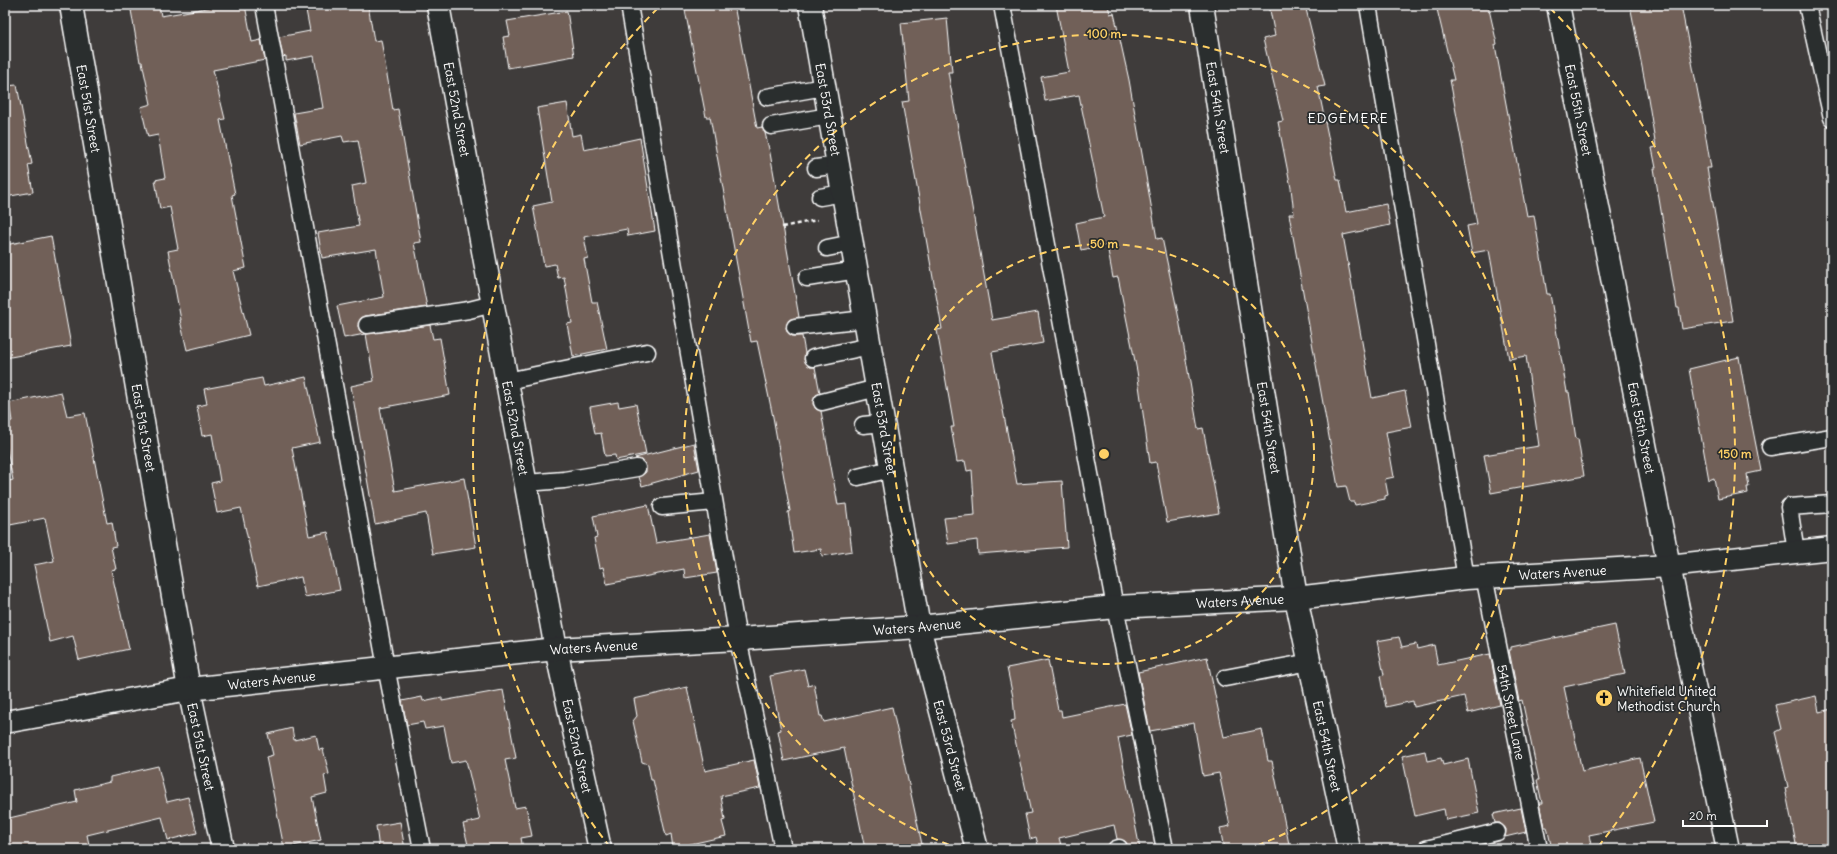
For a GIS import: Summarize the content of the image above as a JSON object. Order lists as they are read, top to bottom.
{
  "streets": {
    "street": [
      "East 51st Street",
      "East 54th Street",
      "East 52nd Street",
      "East 55th Street",
      "East 53rd Street",
      "Waters Avenue"
    ],
    "lane": ["54th Street Lane"]
  },
  "crossings": [
    ["East 51st Street", "Waters Avenue"],
    ["East 54th Street", "Waters Avenue"],
    ["East 52nd Street", "Waters Avenue"],
    ["East 55th Street", "Waters Avenue"],
    ["East 53rd Street", "Waters Avenue"],
    ["Waters Avenue", "54th Street Lane"]
  ],
  "districts": ["EDGEMERE"],
  "places": {
    "church": ["Whitefield United Methodist Church"]
  },
  "scale_bar": "20 m",
  "rings": ["100 m", "50 m", "150 m"]
}
